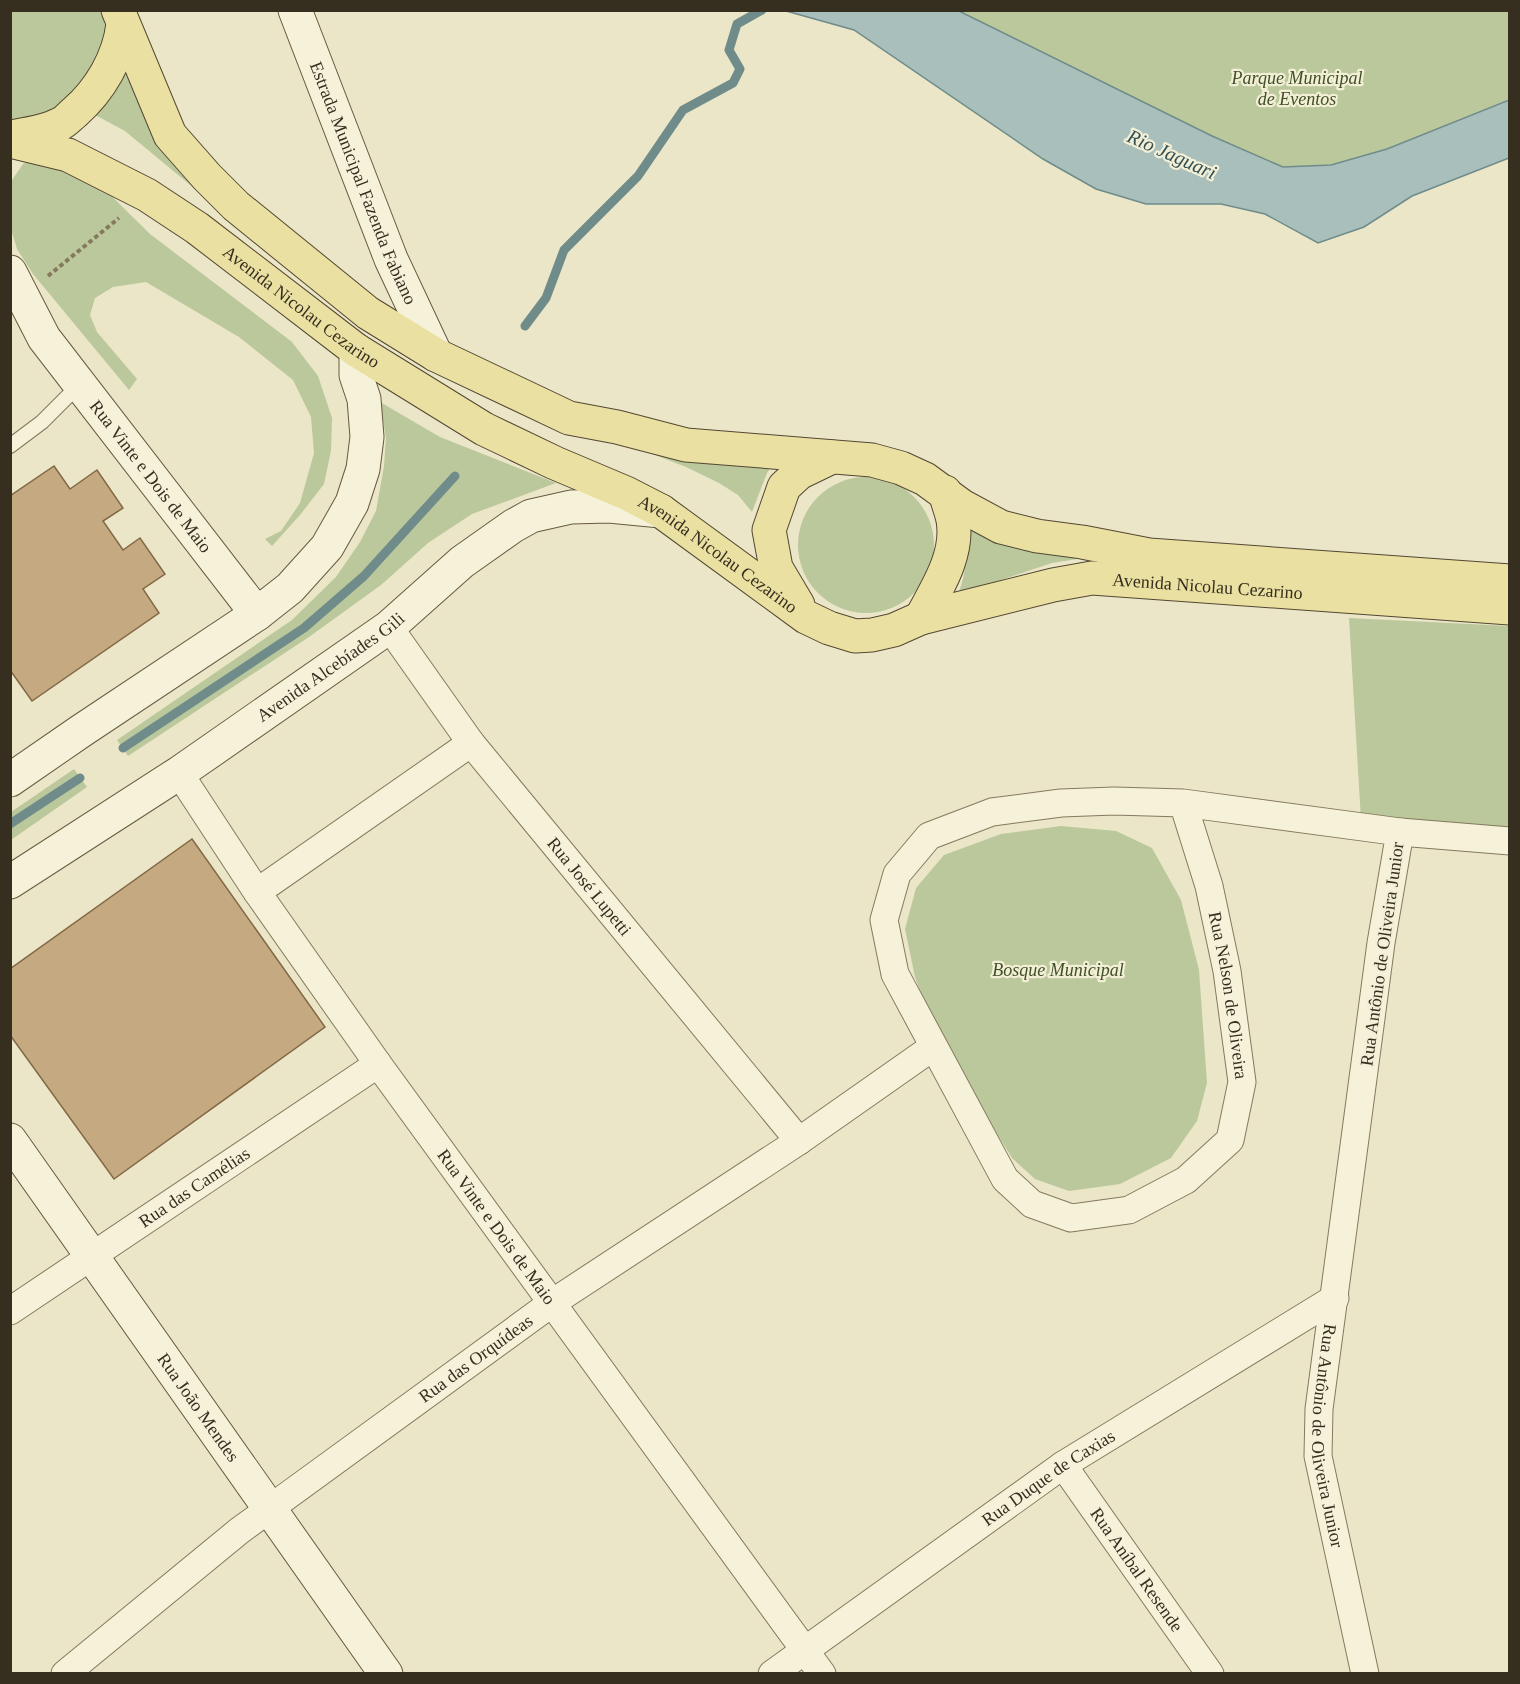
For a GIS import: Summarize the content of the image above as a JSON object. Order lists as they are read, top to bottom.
{
  "streets": {
    "main road": ["Avenida Nicolau Cezarino"],
    "street": [
      "Estrada Municipal Fazenda Fabiano",
      "Rua Vinte e Dois de Maio",
      "Avenida Alcebíades Gili",
      "Rua José Lupetti",
      "Rua Antônio de Oliveira Junior",
      "Rua Nelson de Oliveira",
      "Rua das Camélias",
      "Rua das Orquídeas",
      "Rua João Mendes",
      "Rua Duque de Caxias",
      "Rua Aníbal Resende"
    ]
  },
  "crossings": [
    ["Estrada Municipal Fazenda Fabiano", "Avenida Nicolau Cezarino"],
    ["Avenida Nicolau Cezarino", "Avenida Alcebíades Gili"],
    ["Rua Vinte e Dois de Maio", "Avenida Alcebíades Gili"],
    ["Rua Vinte e Dois de Maio", "Rua das Camélias"],
    ["Rua Vinte e Dois de Maio", "Rua das Orquídeas"],
    ["Rua Vinte e Dois de Maio", "Rua Duque de Caxias"],
    ["Avenida Alcebíades Gili", "Rua José Lupetti"],
    ["Rua José Lupetti", "Rua das Orquídeas"],
    ["Rua Antônio de Oliveira Junior", "Rua Nelson de Oliveira"],
    ["Rua Antônio de Oliveira Junior", "Rua das Orquídeas"],
    ["Rua Antônio de Oliveira Junior", "Rua Duque de Caxias"],
    ["Rua Nelson de Oliveira", "Rua das Orquídeas"],
    ["Rua das Camélias", "Rua João Mendes"],
    ["Rua das Orquídeas", "Rua João Mendes"],
    ["Rua Duque de Caxias", "Rua Aníbal Resende"]
  ],
  "water": ["Rio Jaguari"],
  "parks": ["Parque Municipal de Eventos", "Bosque Municipal"]
}
